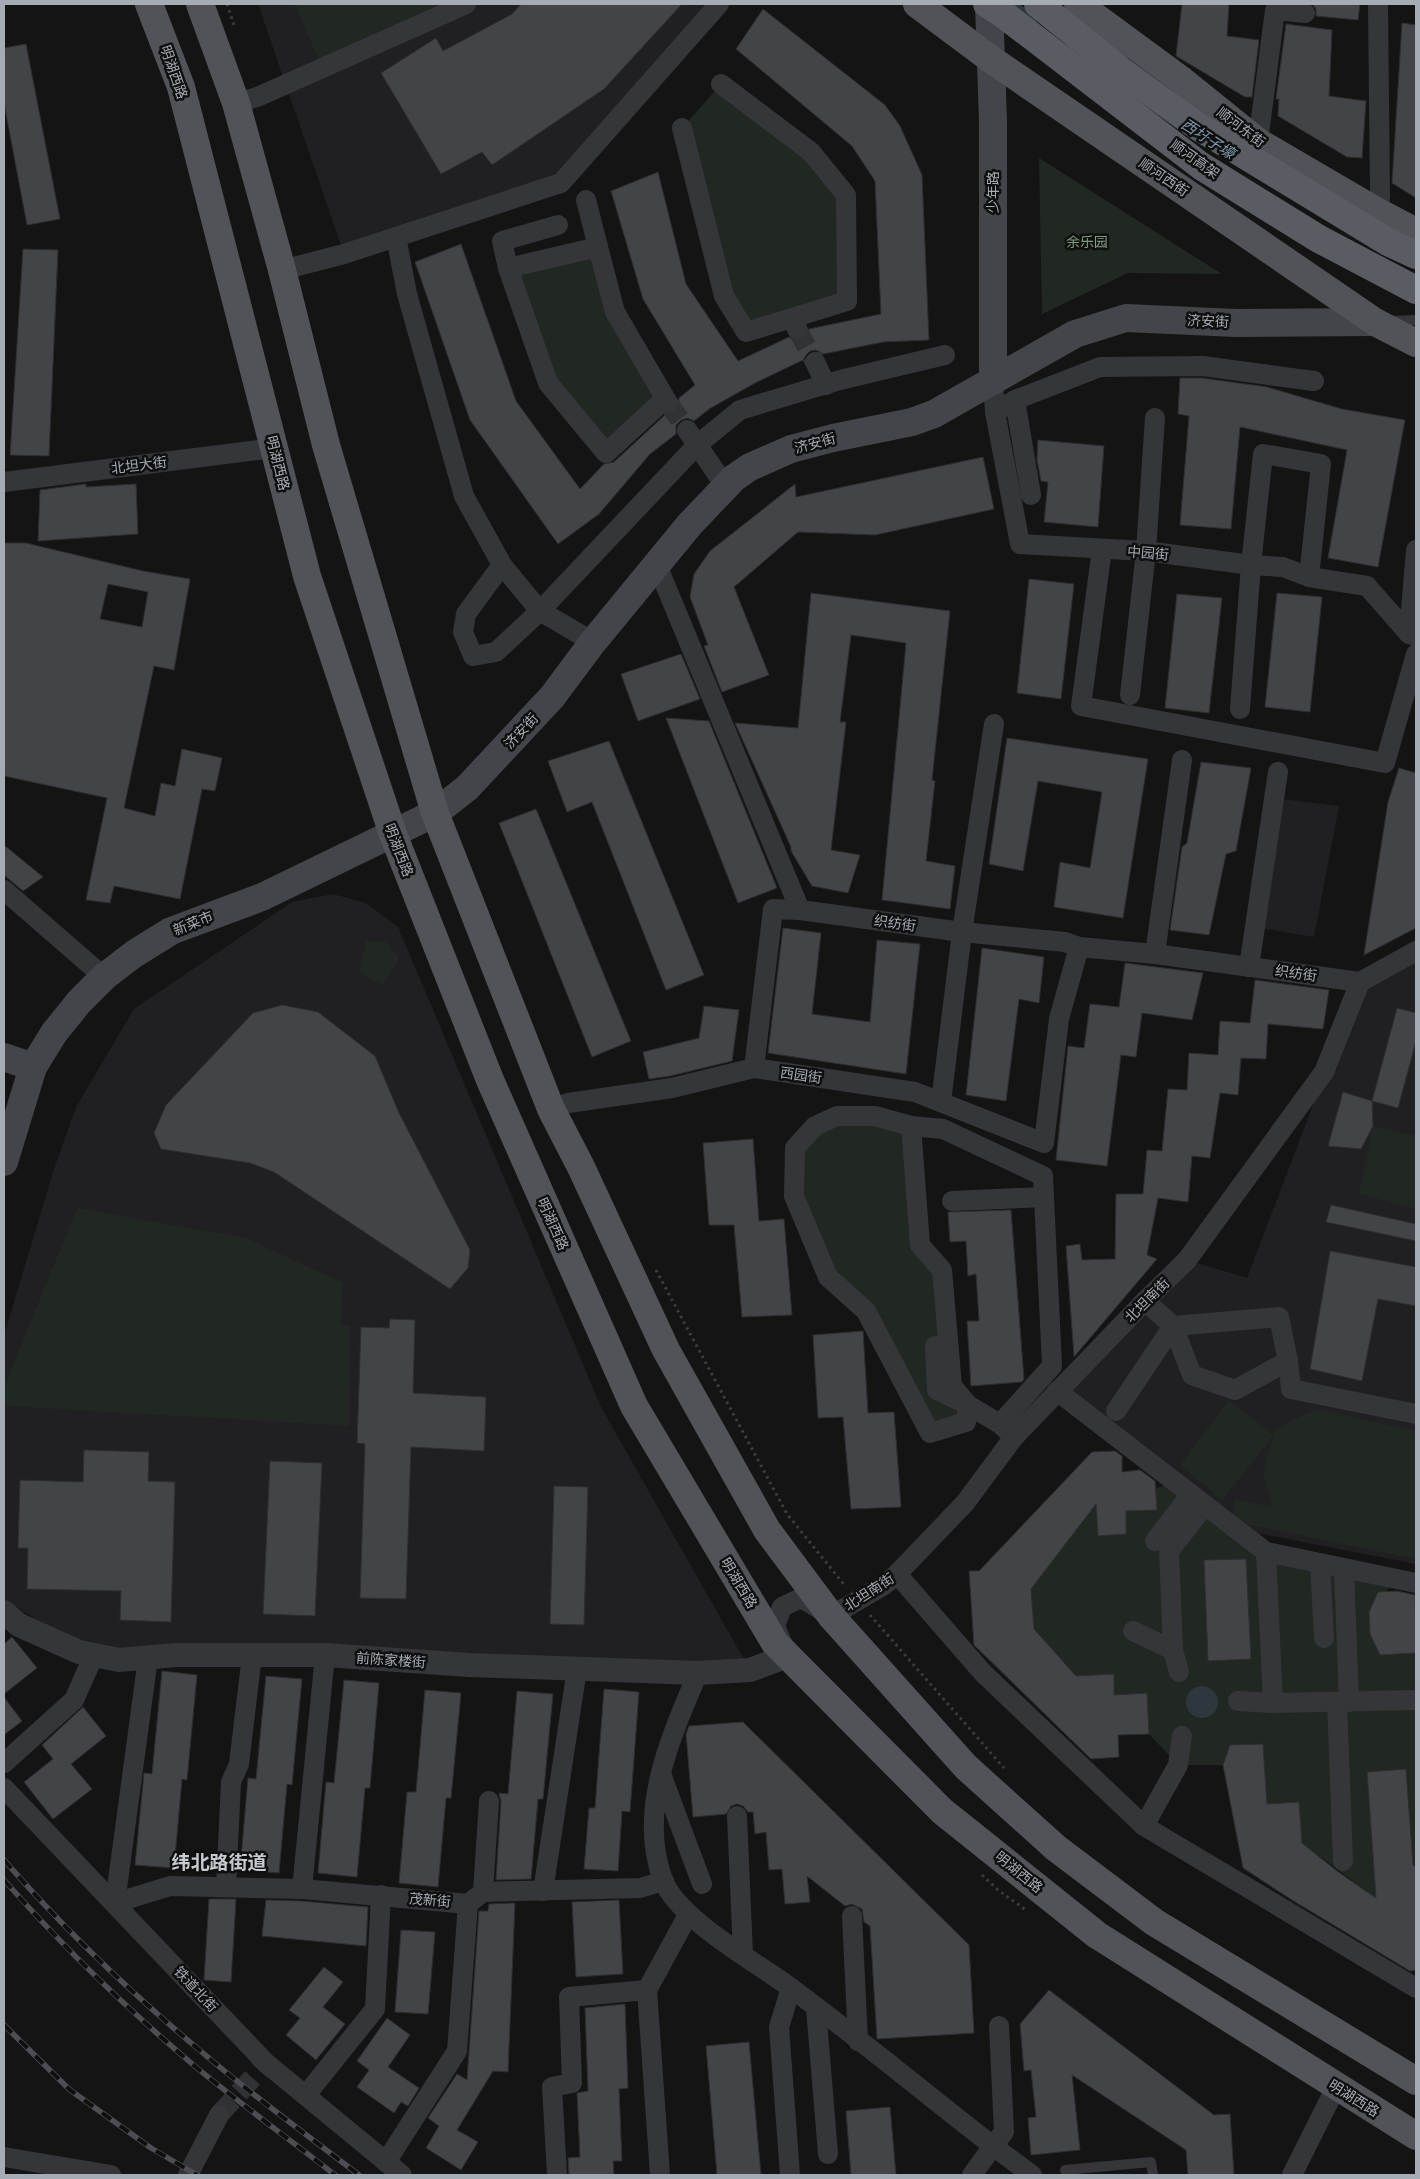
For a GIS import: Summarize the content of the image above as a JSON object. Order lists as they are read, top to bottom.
{
  "streets": {
    "highway": ["顺河高架"],
    "main road": [
      "明湖西路",
      "顺河东街",
      "顺河西街",
      "少年路",
      "济安街",
      "新菜市"
    ],
    "street": [
      "北坦大街",
      "中园街",
      "织纺街",
      "西园街",
      "北坦南街",
      "前陈家楼街",
      "茂新街",
      "铁道北街"
    ]
  },
  "crossings": [
    ["明湖西路", "济安街"],
    ["明湖西路", "北坦大街"],
    ["明湖西路", "新菜市"],
    ["明湖西路", "前陈家楼街"],
    ["顺河高架", "少年路"],
    ["顺河西街", "少年路"],
    ["顺河西街", "济安街"],
    ["少年路", "济安街"],
    ["少年路", "中园街"],
    ["济安街", "中园街"],
    ["济安街", "新菜市"],
    ["织纺街", "西园街"],
    ["织纺街", "北坦南街"],
    ["茂新街", "铁道北街"]
  ],
  "districts": ["纬北路街道"],
  "water": ["西圩子壕"],
  "parks": ["余乐园"]
}
